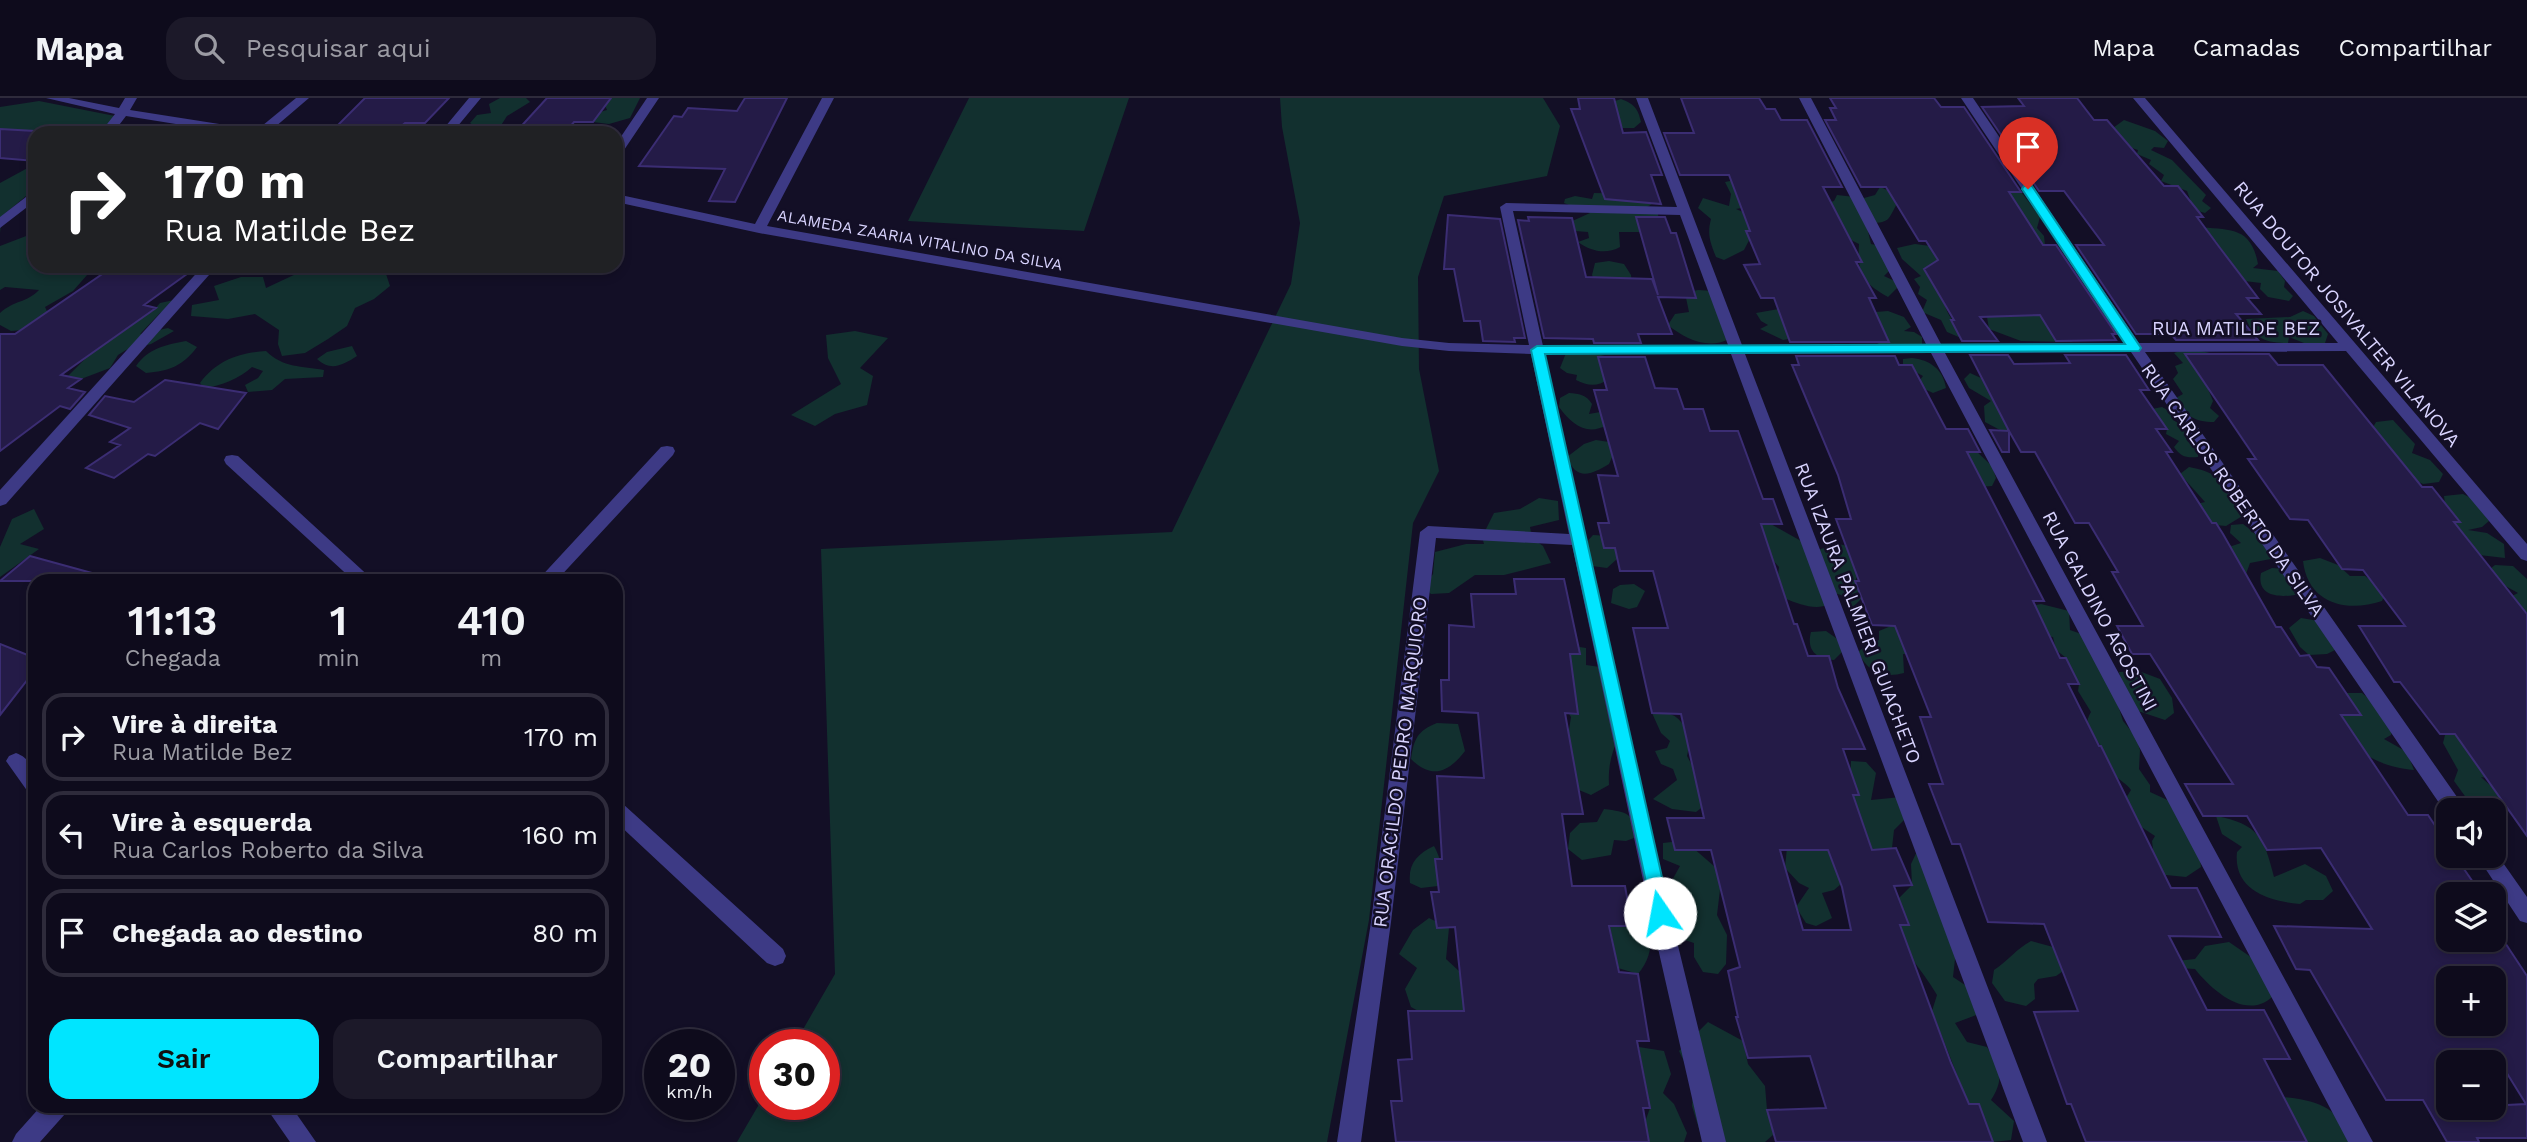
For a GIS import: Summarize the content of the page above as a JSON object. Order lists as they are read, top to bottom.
{
  "streets": {
    "street": [
      "ALAMEDA ZAARIA VITALINO DA SILVA",
      "RUA DOUTOR JOSIVALTER VILANOVA",
      "RUA MATILDE BEZ",
      "RUA CARLOS ROBERTO DA SILVA",
      "RUA GALDINO AGOSTINI",
      "RUA IZAURA PALMIERI GUIACHETO",
      "RUA ORACILDO PEDRO MARQUIORO"
    ]
  },
  "crossings": [
    ["ALAMEDA ZAARIA VITALINO DA SILVA", "RUA MATILDE BEZ"],
    ["RUA DOUTOR JOSIVALTER VILANOVA", "RUA MATILDE BEZ"],
    ["RUA MATILDE BEZ", "RUA CARLOS ROBERTO DA SILVA"],
    ["RUA MATILDE BEZ", "RUA GALDINO AGOSTINI"],
    ["RUA MATILDE BEZ", "RUA IZAURA PALMIERI GUIACHETO"]
  ],
  "page": {
    "header": "Mapa",
    "search": "Pesquisar aqui",
    "nav": ["Mapa", "Camadas", "Compartilhar"],
    "turn": ["170 m", "Rua Matilde Bez"],
    "eta": [
      "11:13",
      "Chegada",
      "1",
      "min",
      "410",
      "m"
    ],
    "list": [
      {
        "name": "Vire à direita",
        "note": "Rua Matilde Bez",
        "value": "170 m"
      },
      {
        "name": "Vire à esquerda",
        "note": "Rua Carlos Roberto da Silva",
        "value": "160 m"
      },
      {
        "name": "Chegada ao destino",
        "value": "80 m"
      }
    ],
    "map_buttons": ["+", "−"],
    "buttons": ["Sair", "Compartilhar"],
    "speed": "20 km/h",
    "limit": "30"
  }
}
